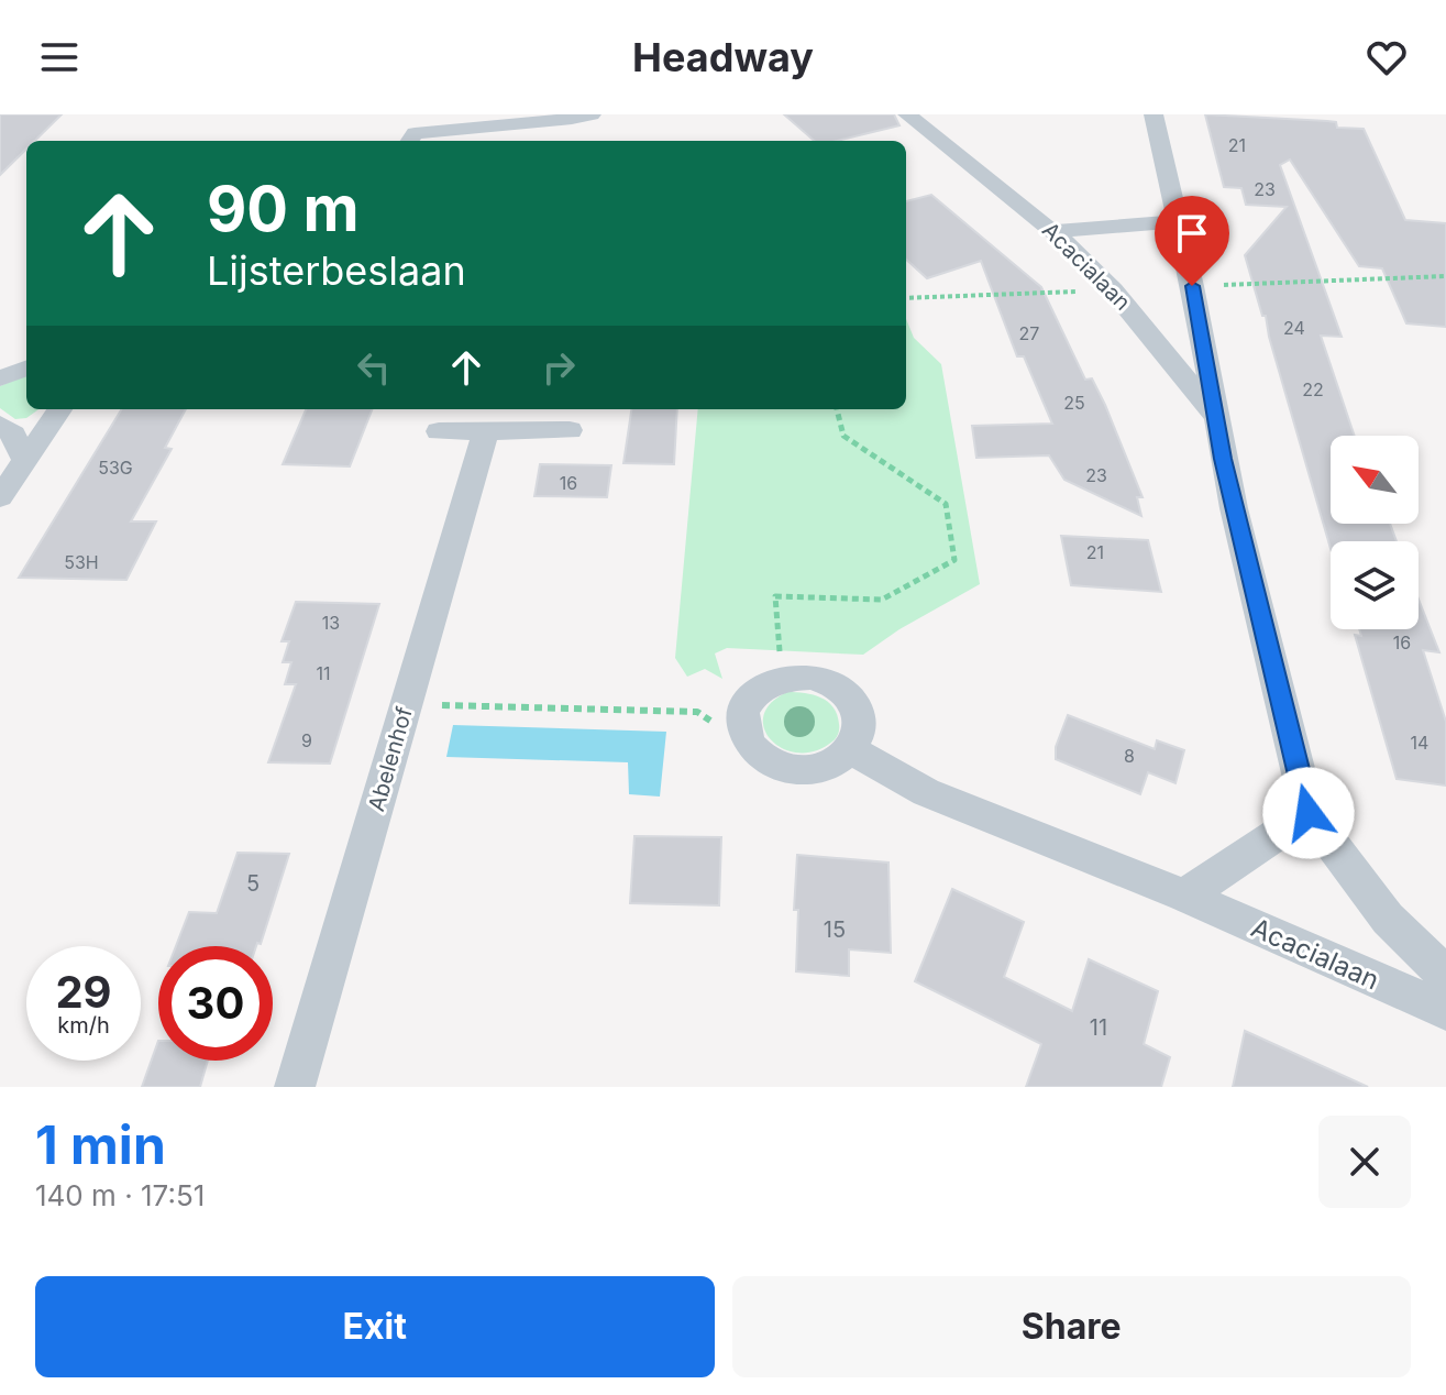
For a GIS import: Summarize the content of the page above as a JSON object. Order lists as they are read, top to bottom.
{
  "streets": {
    "street": ["Acacialaan", "Abelenhof"]
  },
  "house_numbers": [
    "21",
    "23",
    "24",
    "27",
    "22",
    "25",
    "53G",
    "23",
    "16",
    "21",
    "53H",
    "13",
    "16",
    "11",
    "9",
    "14",
    "8",
    "5",
    "15",
    "11"
  ],
  "north": "top left",
  "page": {
    "header": "Headway",
    "turn": ["90 m", "Lijsterbeslaan"],
    "speed": "29 km/h",
    "limit": "30",
    "heading": ["1 min", "140 m · 17:51"],
    "buttons": ["Exit", "Share"]
  }
}
